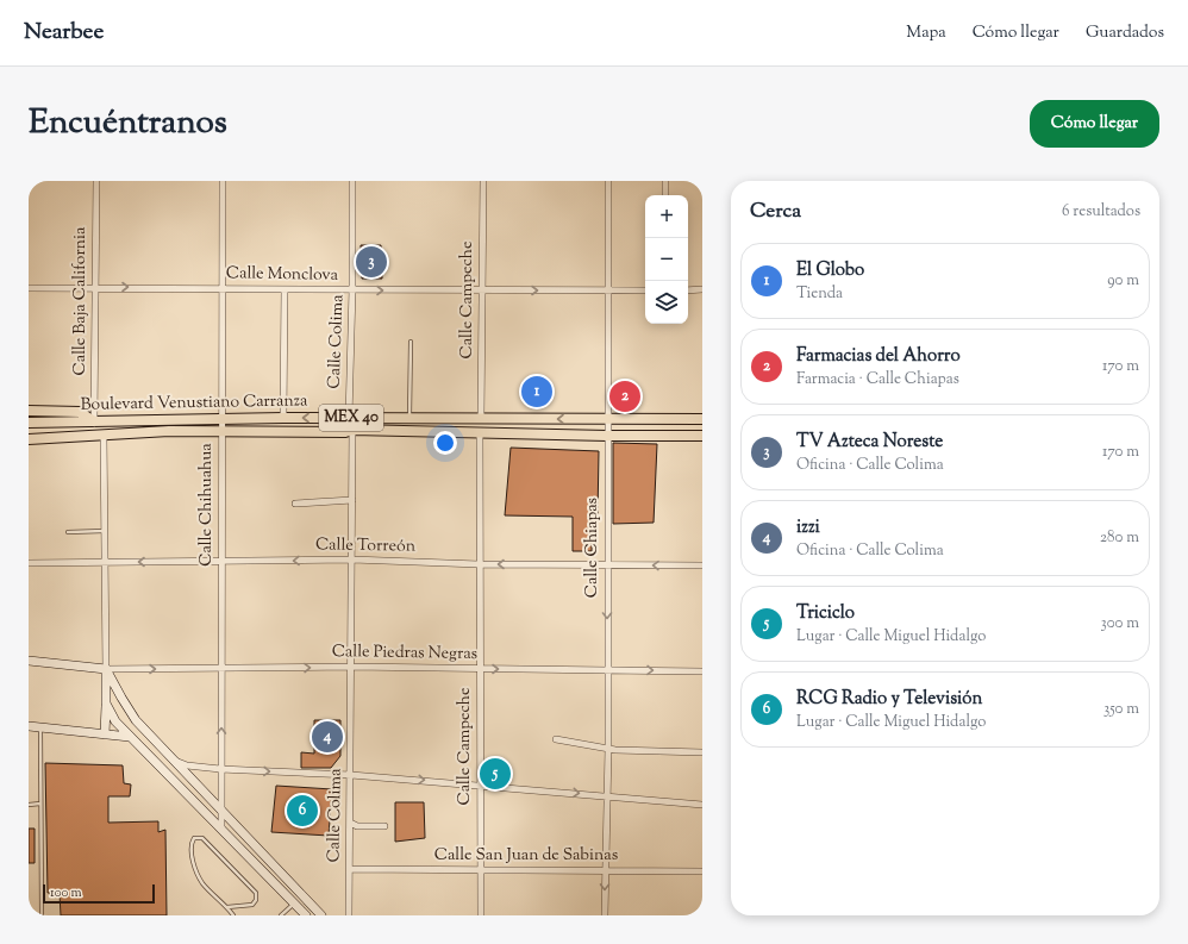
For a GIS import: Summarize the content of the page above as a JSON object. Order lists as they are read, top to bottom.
{
  "streets": {
    "main road": ["Boulevard Venustiano Carranza", "MEX 40"],
    "street": [
      "Calle Monclova",
      "Calle Campeche",
      "Calle Baja California",
      "Calle Colima",
      "Calle Chihuahua",
      "Calle Torreón",
      "Calle Chiapas",
      "Calle Piedras Negras",
      "Calle San Juan de Sabinas"
    ]
  },
  "crossings": [
    ["Calle Monclova", "Calle Campeche"],
    ["Calle Monclova", "Calle Baja California"],
    ["Calle Monclova", "Calle Colima"],
    ["Calle Monclova", "Calle Chihuahua"],
    ["Calle Monclova", "Calle Chiapas"],
    ["Calle Campeche", "Boulevard Venustiano Carranza"],
    ["Calle Campeche", "Calle Torreón"],
    ["Calle Campeche", "Calle Piedras Negras"],
    ["Calle Campeche", "Calle San Juan de Sabinas"],
    ["Calle Baja California", "Boulevard Venustiano Carranza"],
    ["Calle Baja California", "MEX 40"],
    ["Calle Colima", "Boulevard Venustiano Carranza"],
    ["Calle Colima", "Calle Torreón"],
    ["Calle Colima", "Calle Piedras Negras"],
    ["Calle Colima", "Calle San Juan de Sabinas"],
    ["Boulevard Venustiano Carranza", "MEX 40"],
    ["Boulevard Venustiano Carranza", "Calle Chihuahua"],
    ["Boulevard Venustiano Carranza", "Calle Chiapas"],
    ["Calle Chihuahua", "Calle Torreón"],
    ["Calle Chihuahua", "Calle Piedras Negras"],
    ["Calle Torreón", "Calle Chiapas"],
    ["Calle Chiapas", "Calle Piedras Negras"],
    ["Calle Chiapas", "Calle San Juan de Sabinas"]
  ],
  "one_way": ["Calle Monclova", "Calle Torreón", "Calle Piedras Negras"],
  "scale_bar": "100 m",
  "page": {
    "header": "Nearbee",
    "nav": ["Mapa", "Cómo llegar", "Guardados"],
    "title": "Encuéntranos",
    "buttons": "Cómo llegar",
    "heading": ["Cerca", "6 resultados"],
    "map_buttons": ["+", "−"],
    "list": [
      {
        "mark": "1",
        "name": "El Globo",
        "note": "Tienda",
        "value": "90 m"
      },
      {
        "mark": "2",
        "name": "Farmacias del Ahorro",
        "note": "Farmacia · Calle Chiapas",
        "value": "170 m"
      },
      {
        "mark": "3",
        "name": "TV Azteca Noreste",
        "note": "Oficina · Calle Colima",
        "value": "170 m"
      },
      {
        "mark": "4",
        "name": "izzi",
        "note": "Oficina · Calle Colima",
        "value": "280 m"
      },
      {
        "mark": "5",
        "name": "Triciclo",
        "note": "Lugar · Calle Miguel Hidalgo",
        "value": "300 m"
      },
      {
        "mark": "6",
        "name": "RCG Radio y Televisión",
        "note": "Lugar · Calle Miguel Hidalgo",
        "value": "350 m"
      }
    ],
    "pins": [
      "3",
      "1",
      "2",
      "4",
      "5",
      "6"
    ],
    "scale": "100 m"
  }
}
